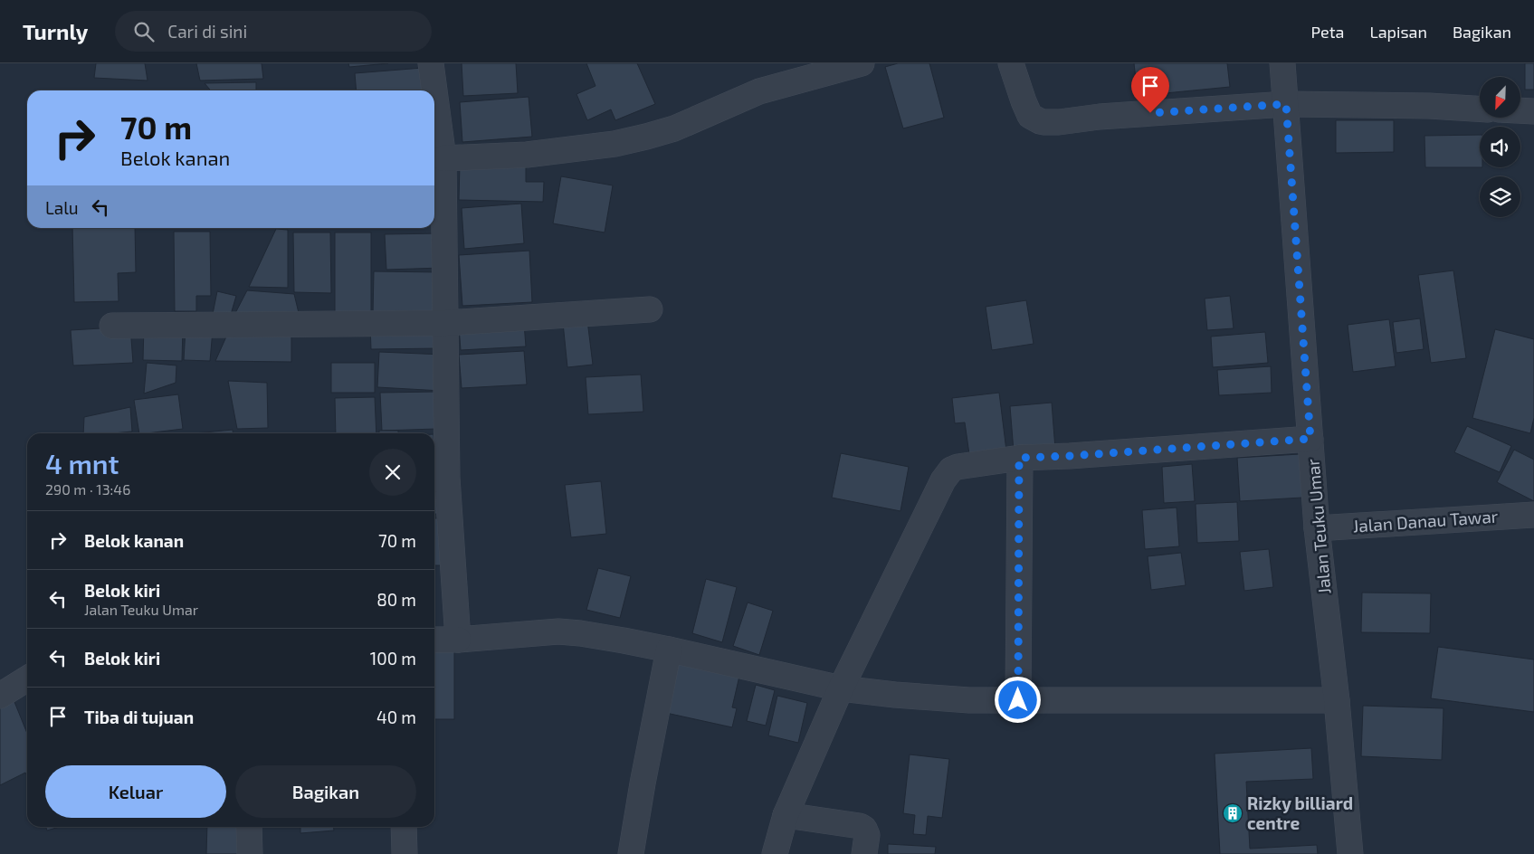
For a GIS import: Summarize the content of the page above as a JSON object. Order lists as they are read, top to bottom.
{
  "streets": {
    "street": ["Jalan Danau Tawar", "Jalan Teuku Umar"]
  },
  "crossings": [
    ["Jalan Danau Tawar", "Jalan Teuku Umar"]
  ],
  "places": {
    "building": ["Rizky billiard centre"]
  },
  "north": "bottom left",
  "page": {
    "header": "Turnly",
    "search": "Cari di sini",
    "nav": ["Peta", "Lapisan", "Bagikan"],
    "turn": ["70 m", "Belok kanan"],
    "then": "Lalu",
    "heading": ["4 mnt", "290 m · 13:46"],
    "list": [
      {
        "name": "Belok kanan",
        "value": "70 m"
      },
      {
        "name": "Belok kiri",
        "note": "Jalan Teuku Umar",
        "value": "80 m"
      },
      {
        "name": "Belok kiri",
        "value": "100 m"
      },
      {
        "name": "Tiba di tujuan",
        "value": "40 m"
      }
    ],
    "buttons": ["Keluar", "Bagikan"]
  }
}
